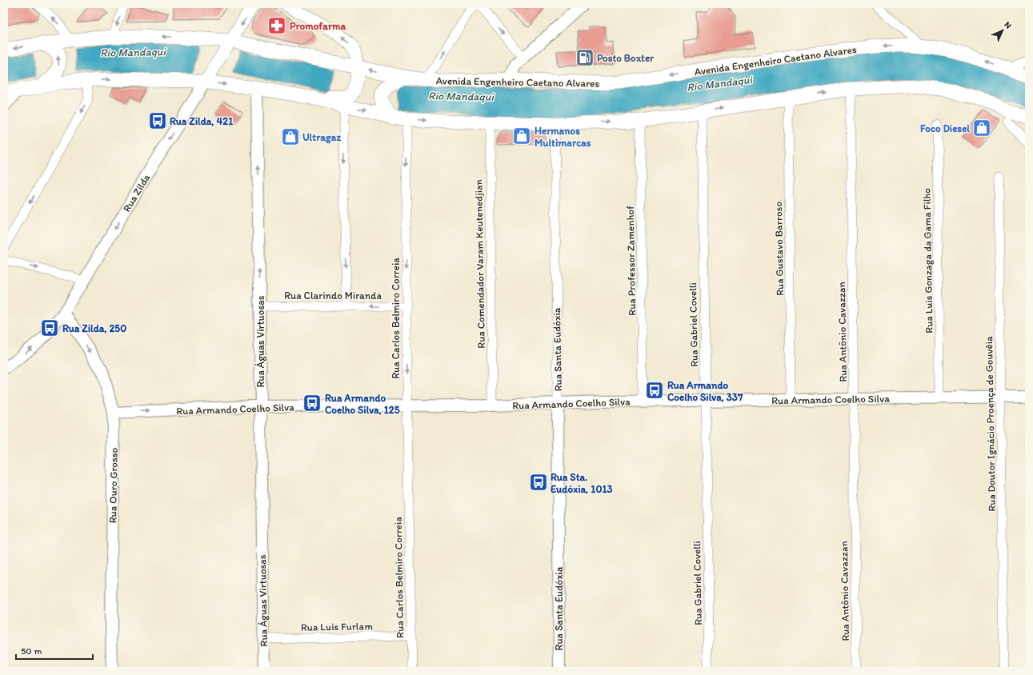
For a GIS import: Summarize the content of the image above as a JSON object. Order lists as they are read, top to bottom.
{
  "streets": {
    "main road": ["Avenida Engenheiro Caetano Alvares", "Rua Zilda"],
    "street": [
      "Rua Gustavo Barroso",
      "Rua Professor Zamenhof",
      "Rua Luis Gonzaga da Gama Filho",
      "Rua Comendador Varam Keutenedjian",
      "Rua Clarindo Miranda",
      "Rua Carlos Belmiro Correia",
      "Rua Gabriel Covelli",
      "Rua Antônio Cavazzan",
      "Rua Águas Virtuosas",
      "Rua Santa Eudóxia",
      "Rua Armando Coelho Silva",
      "Rua Doutor Ignácio Proença de Gouvêia",
      "Rua Ouro Grosso",
      "Rua Luis Furlam"
    ]
  },
  "crossings": [
    ["Avenida Engenheiro Caetano Alvares", "Rua Zilda"],
    ["Rua Zilda", "Rua Ouro Grosso"],
    ["Rua Gustavo Barroso", "Rua Armando Coelho Silva"],
    ["Rua Professor Zamenhof", "Rua Armando Coelho Silva"],
    ["Rua Luis Gonzaga da Gama Filho", "Rua Armando Coelho Silva"],
    ["Rua Comendador Varam Keutenedjian", "Rua Armando Coelho Silva"],
    ["Rua Clarindo Miranda", "Rua Carlos Belmiro Correia"],
    ["Rua Clarindo Miranda", "Rua Águas Virtuosas"],
    ["Rua Carlos Belmiro Correia", "Rua Armando Coelho Silva"],
    ["Rua Carlos Belmiro Correia", "Rua Luis Furlam"],
    ["Rua Gabriel Covelli", "Rua Armando Coelho Silva"],
    ["Rua Antônio Cavazzan", "Rua Armando Coelho Silva"],
    ["Rua Águas Virtuosas", "Rua Armando Coelho Silva"],
    ["Rua Águas Virtuosas", "Rua Luis Furlam"],
    ["Rua Santa Eudóxia", "Rua Armando Coelho Silva"],
    ["Rua Armando Coelho Silva", "Rua Doutor Ignácio Proença de Gouvêia"],
    ["Rua Armando Coelho Silva", "Rua Ouro Grosso"]
  ],
  "one_way": ["Rua Clarindo Miranda"],
  "water": ["Rio Mandaqui"],
  "places": {
    "pharmacy": ["Promofarma"],
    "fuel station": ["Posto Boxter"],
    "bus stop": [
      "Rua Zilda, 421",
      "Rua Zilda, 250",
      "Rua Armando Coelho Silva, 337",
      "Rua Armando Coelho Silva, 125",
      "Rua Sta. Eudóxia, 1013"
    ],
    "shop": ["Foco Diesel", "Hermanos Multimarcas", "Ultragaz"]
  },
  "scale_bar": "50 m",
  "north": "top right"
}
